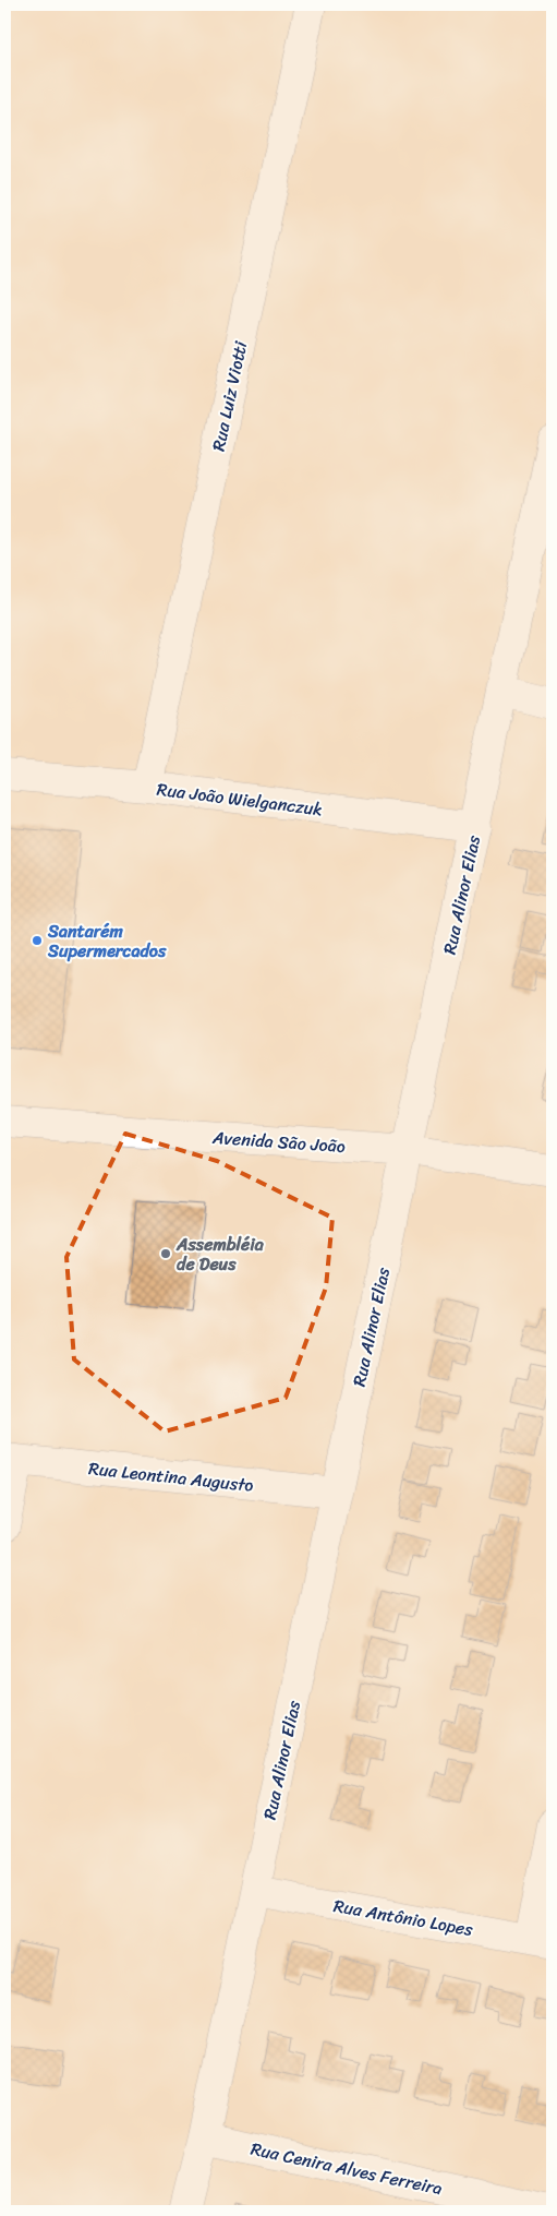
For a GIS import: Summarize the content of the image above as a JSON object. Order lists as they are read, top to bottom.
{
  "streets": {
    "street": [
      "Rua Luiz Viotti",
      "Rua João Wielganczuk",
      "Rua Alinor Elias",
      "Avenida São João",
      "Rua Leontina Augusto",
      "Rua Antônio Lopes",
      "Rua Cenira Alves Ferreira"
    ]
  },
  "crossings": [
    ["Rua Luiz Viotti", "Rua João Wielganczuk"],
    ["Rua João Wielganczuk", "Rua Alinor Elias"],
    ["Rua Alinor Elias", "Avenida São João"],
    ["Rua Alinor Elias", "Rua Leontina Augusto"],
    ["Rua Alinor Elias", "Rua Antônio Lopes"],
    ["Rua Alinor Elias", "Rua Cenira Alves Ferreira"]
  ],
  "places": ["Santarém Supermercados", "Assembléia de Deus"]
}
